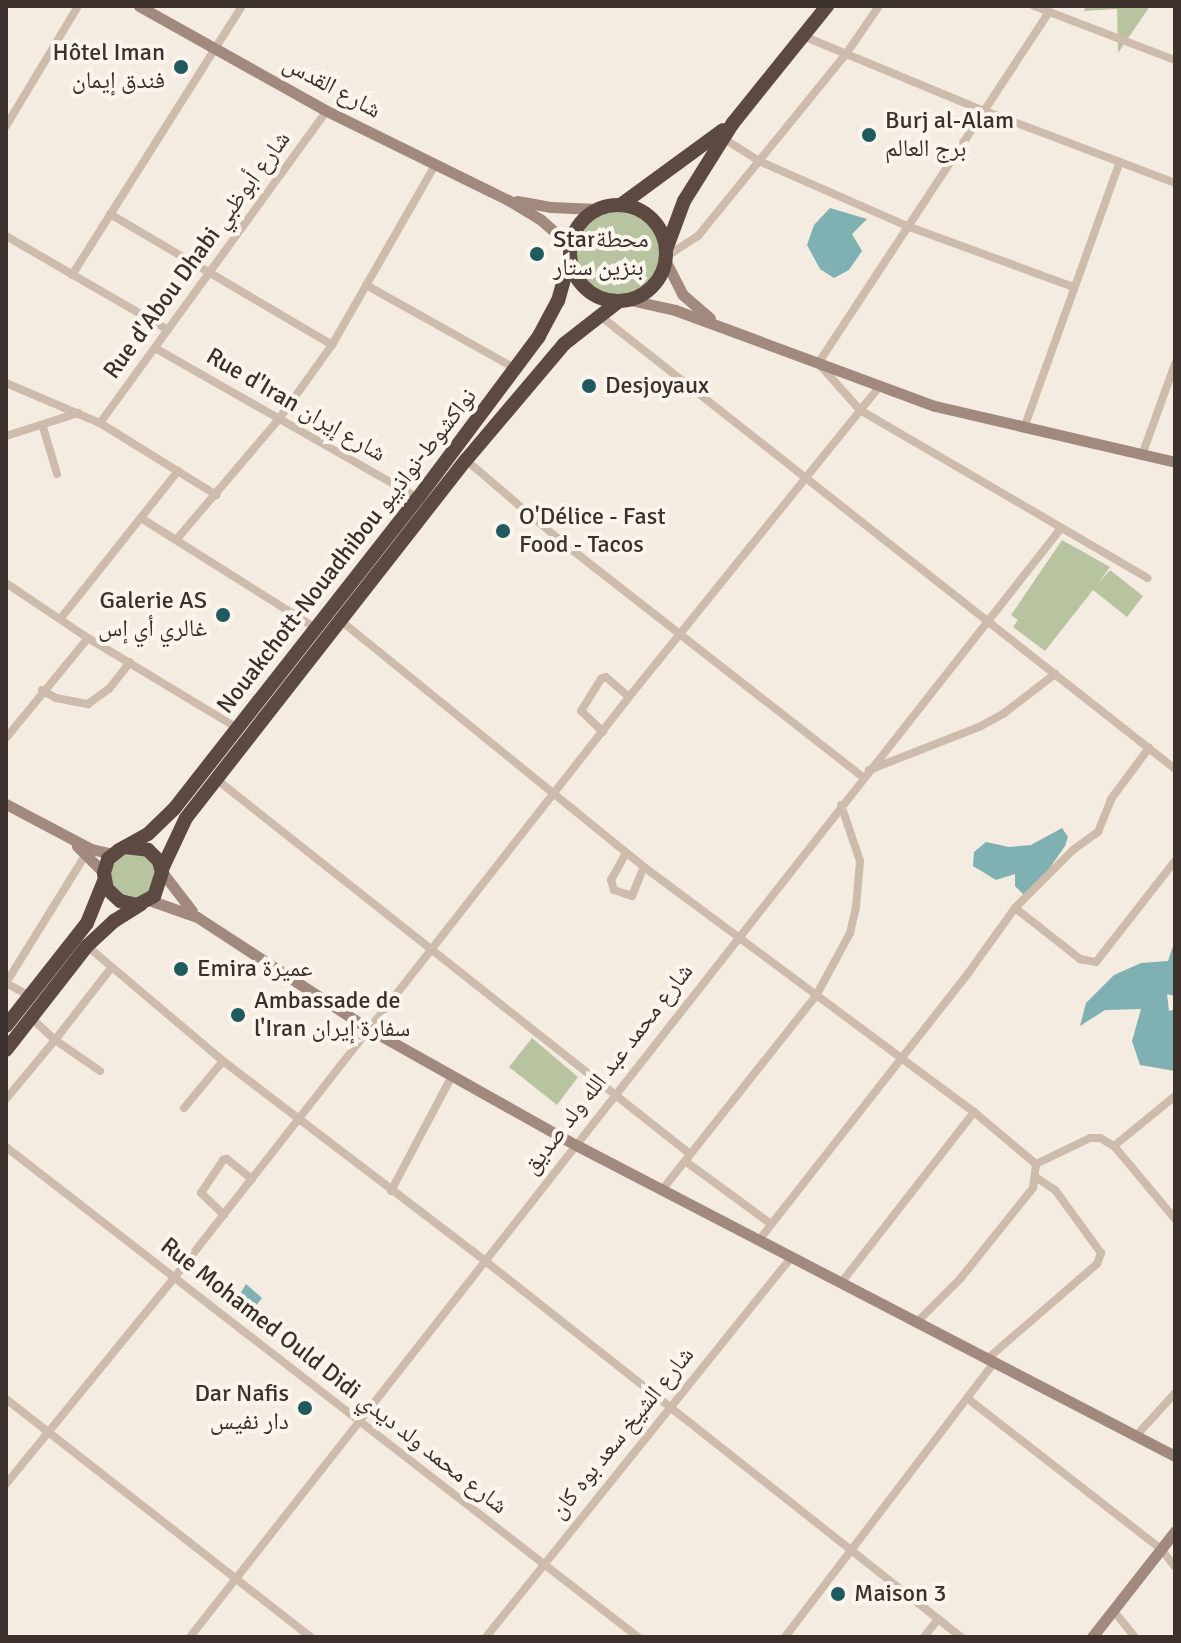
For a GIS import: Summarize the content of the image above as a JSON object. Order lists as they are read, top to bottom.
{
  "streets": {
    "highway": ["Nouakchott-Nouadhibou نواكشوط-نواذيبو"],
    "street": [
      "شارع القدس",
      "Rue d'Abou Dhabi شارع أبوظبي",
      "Rue d'Iran شارع إيران",
      "شارع محمد عبد الله ولد صديق",
      "Rue Mohamed Ould Didi شارع محمد ولد ديدي",
      "شارع الشيخ سعد بوه كان"
    ]
  },
  "crossings": [
    ["شارع القدس", "Rue d'Abou Dhabi شارع أبوظبي"],
    ["Rue d'Abou Dhabi شارع أبوظبي", "Rue d'Iran شارع إيران"],
    ["Rue d'Iran شارع إيران", "Nouakchott-Nouadhibou نواكشوط-نواذيبو"],
    ["شارع محمد عبد الله ولد صديق", "Rue Mohamed Ould Didi شارع محمد ولد ديدي"],
    ["Rue Mohamed Ould Didi شارع محمد ولد ديدي", "شارع الشيخ سعد بوه كان"]
  ],
  "places": [
    "Hôtel Iman فندق إيمان",
    "Burj al-Alam برج العالم",
    "Starمحطة بنزين ستار",
    "Desjoyaux",
    "O'Délice - Fast Food - Tacos",
    "Galerie AS غالري أي إس",
    "Emira عميرة",
    "Ambassade de l'Iran سفارة إيران",
    "Dar Nafis دار نفيس",
    "Maison 3"
  ]
}
